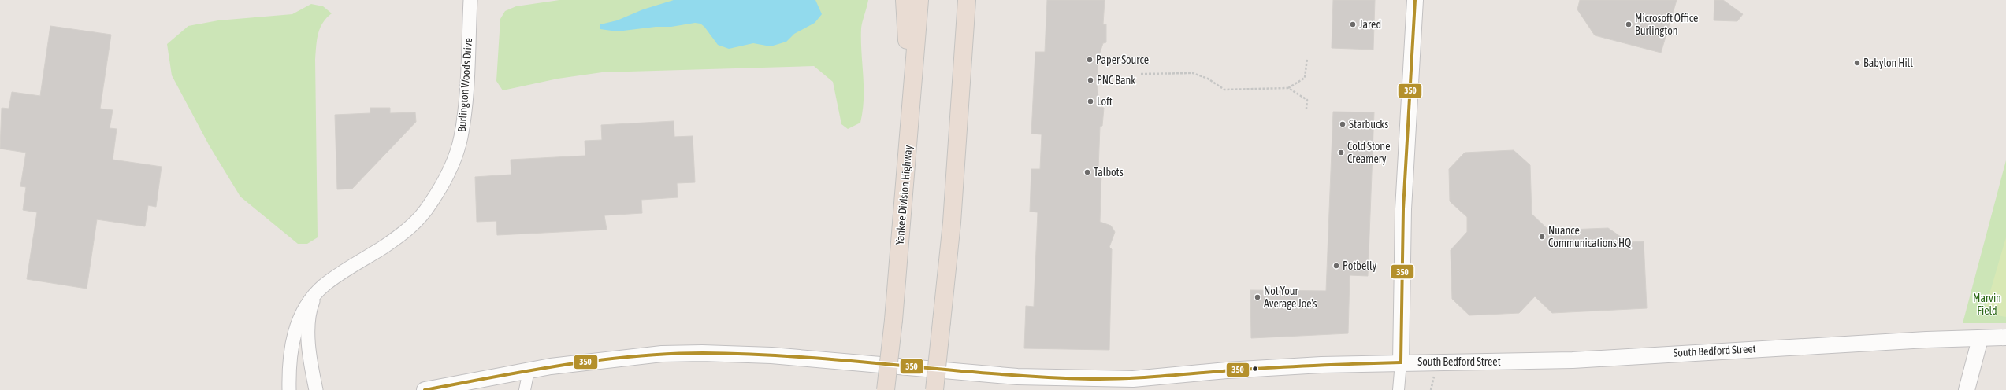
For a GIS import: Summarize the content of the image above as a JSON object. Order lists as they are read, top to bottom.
{
  "streets": {
    "highway": ["Yankee Division Highway"],
    "main road": ["South Bedford Street"],
    "street": ["Burlington Woods Drive"]
  },
  "parks": ["Marvin Field"],
  "places": [
    "Jared",
    "Microsoft Office Burlington",
    "Paper Source",
    "Babylon Hill",
    "PNC Bank",
    "Loft",
    "Starbucks",
    "Cold Stone Creamery",
    "Talbots",
    "Nuance Communications HQ",
    "Potbelly",
    "Not Your Average Joe's"
  ],
  "lines": ["transit line 350"]
}
